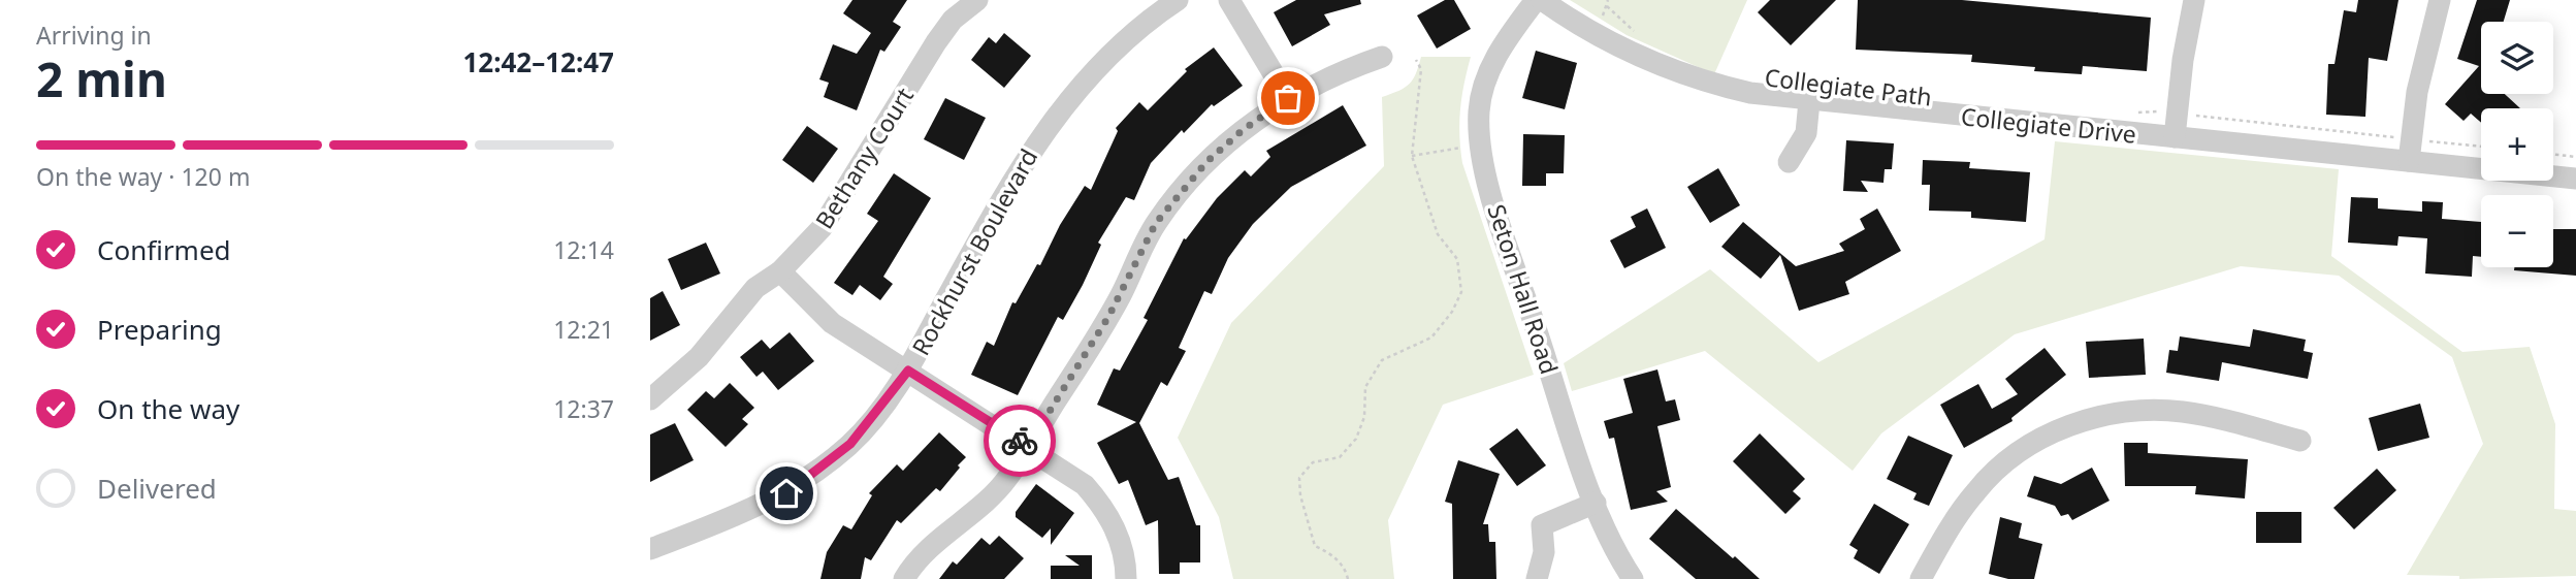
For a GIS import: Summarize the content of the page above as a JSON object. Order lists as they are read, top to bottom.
{
  "streets": {
    "street": [
      "Collegiate Drive",
      "Bethany Court",
      "Rockhurst Boulevard",
      "Seton Hall Road"
    ]
  },
  "page": {
    "heading": ["2 min", "Arriving in", "12:42–12:47"],
    "map_buttons": ["+", "−"],
    "bar": "On the way · 120 m",
    "list": [
      ["Confirmed", "12:14"],
      ["Preparing", "12:21"],
      ["On the way", "12:37"],
      "Delivered"
    ]
  }
}
